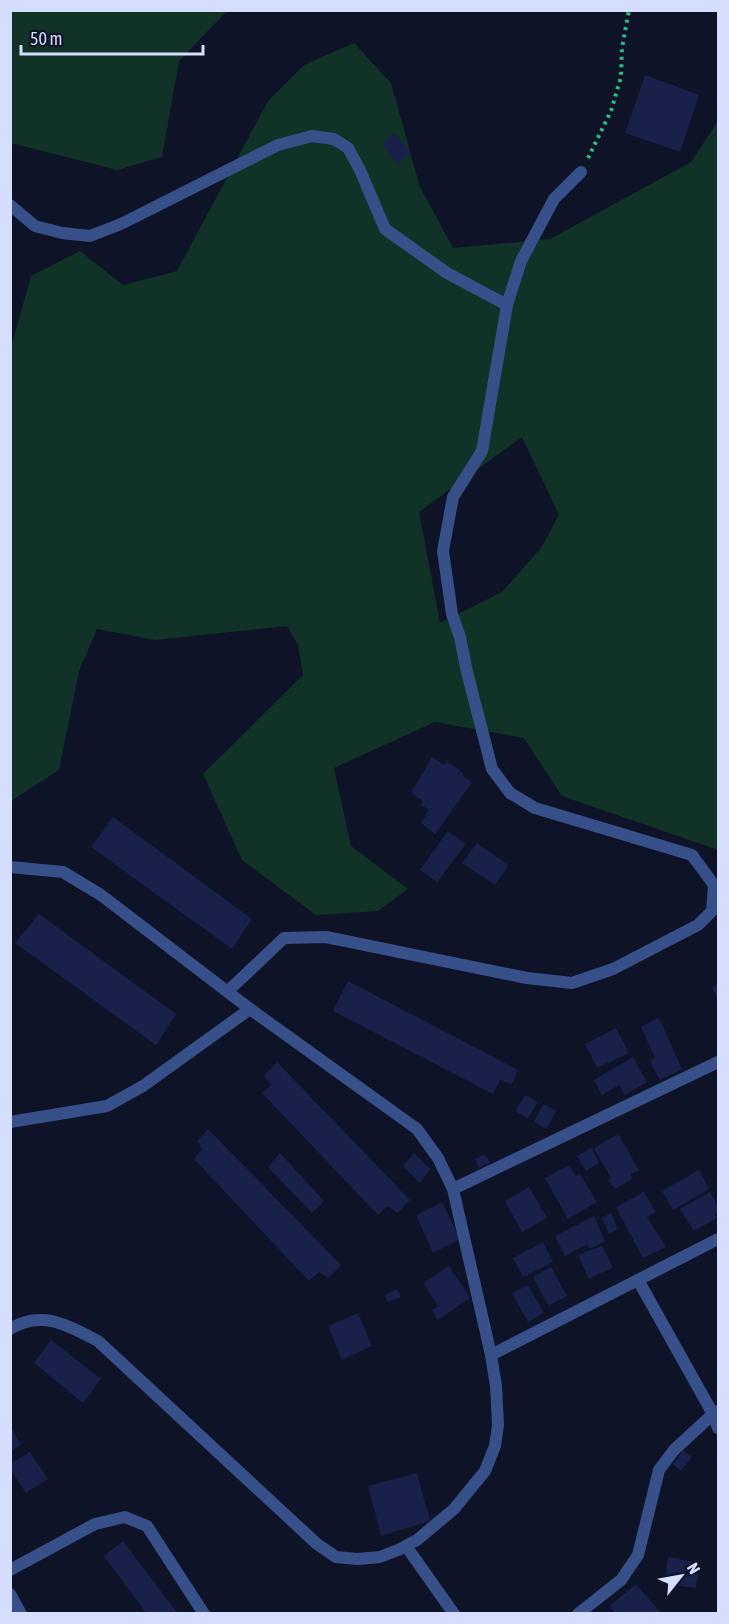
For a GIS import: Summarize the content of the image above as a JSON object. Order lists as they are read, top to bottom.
{
  "scale_bar": "50 m",
  "north": "top right"
}
